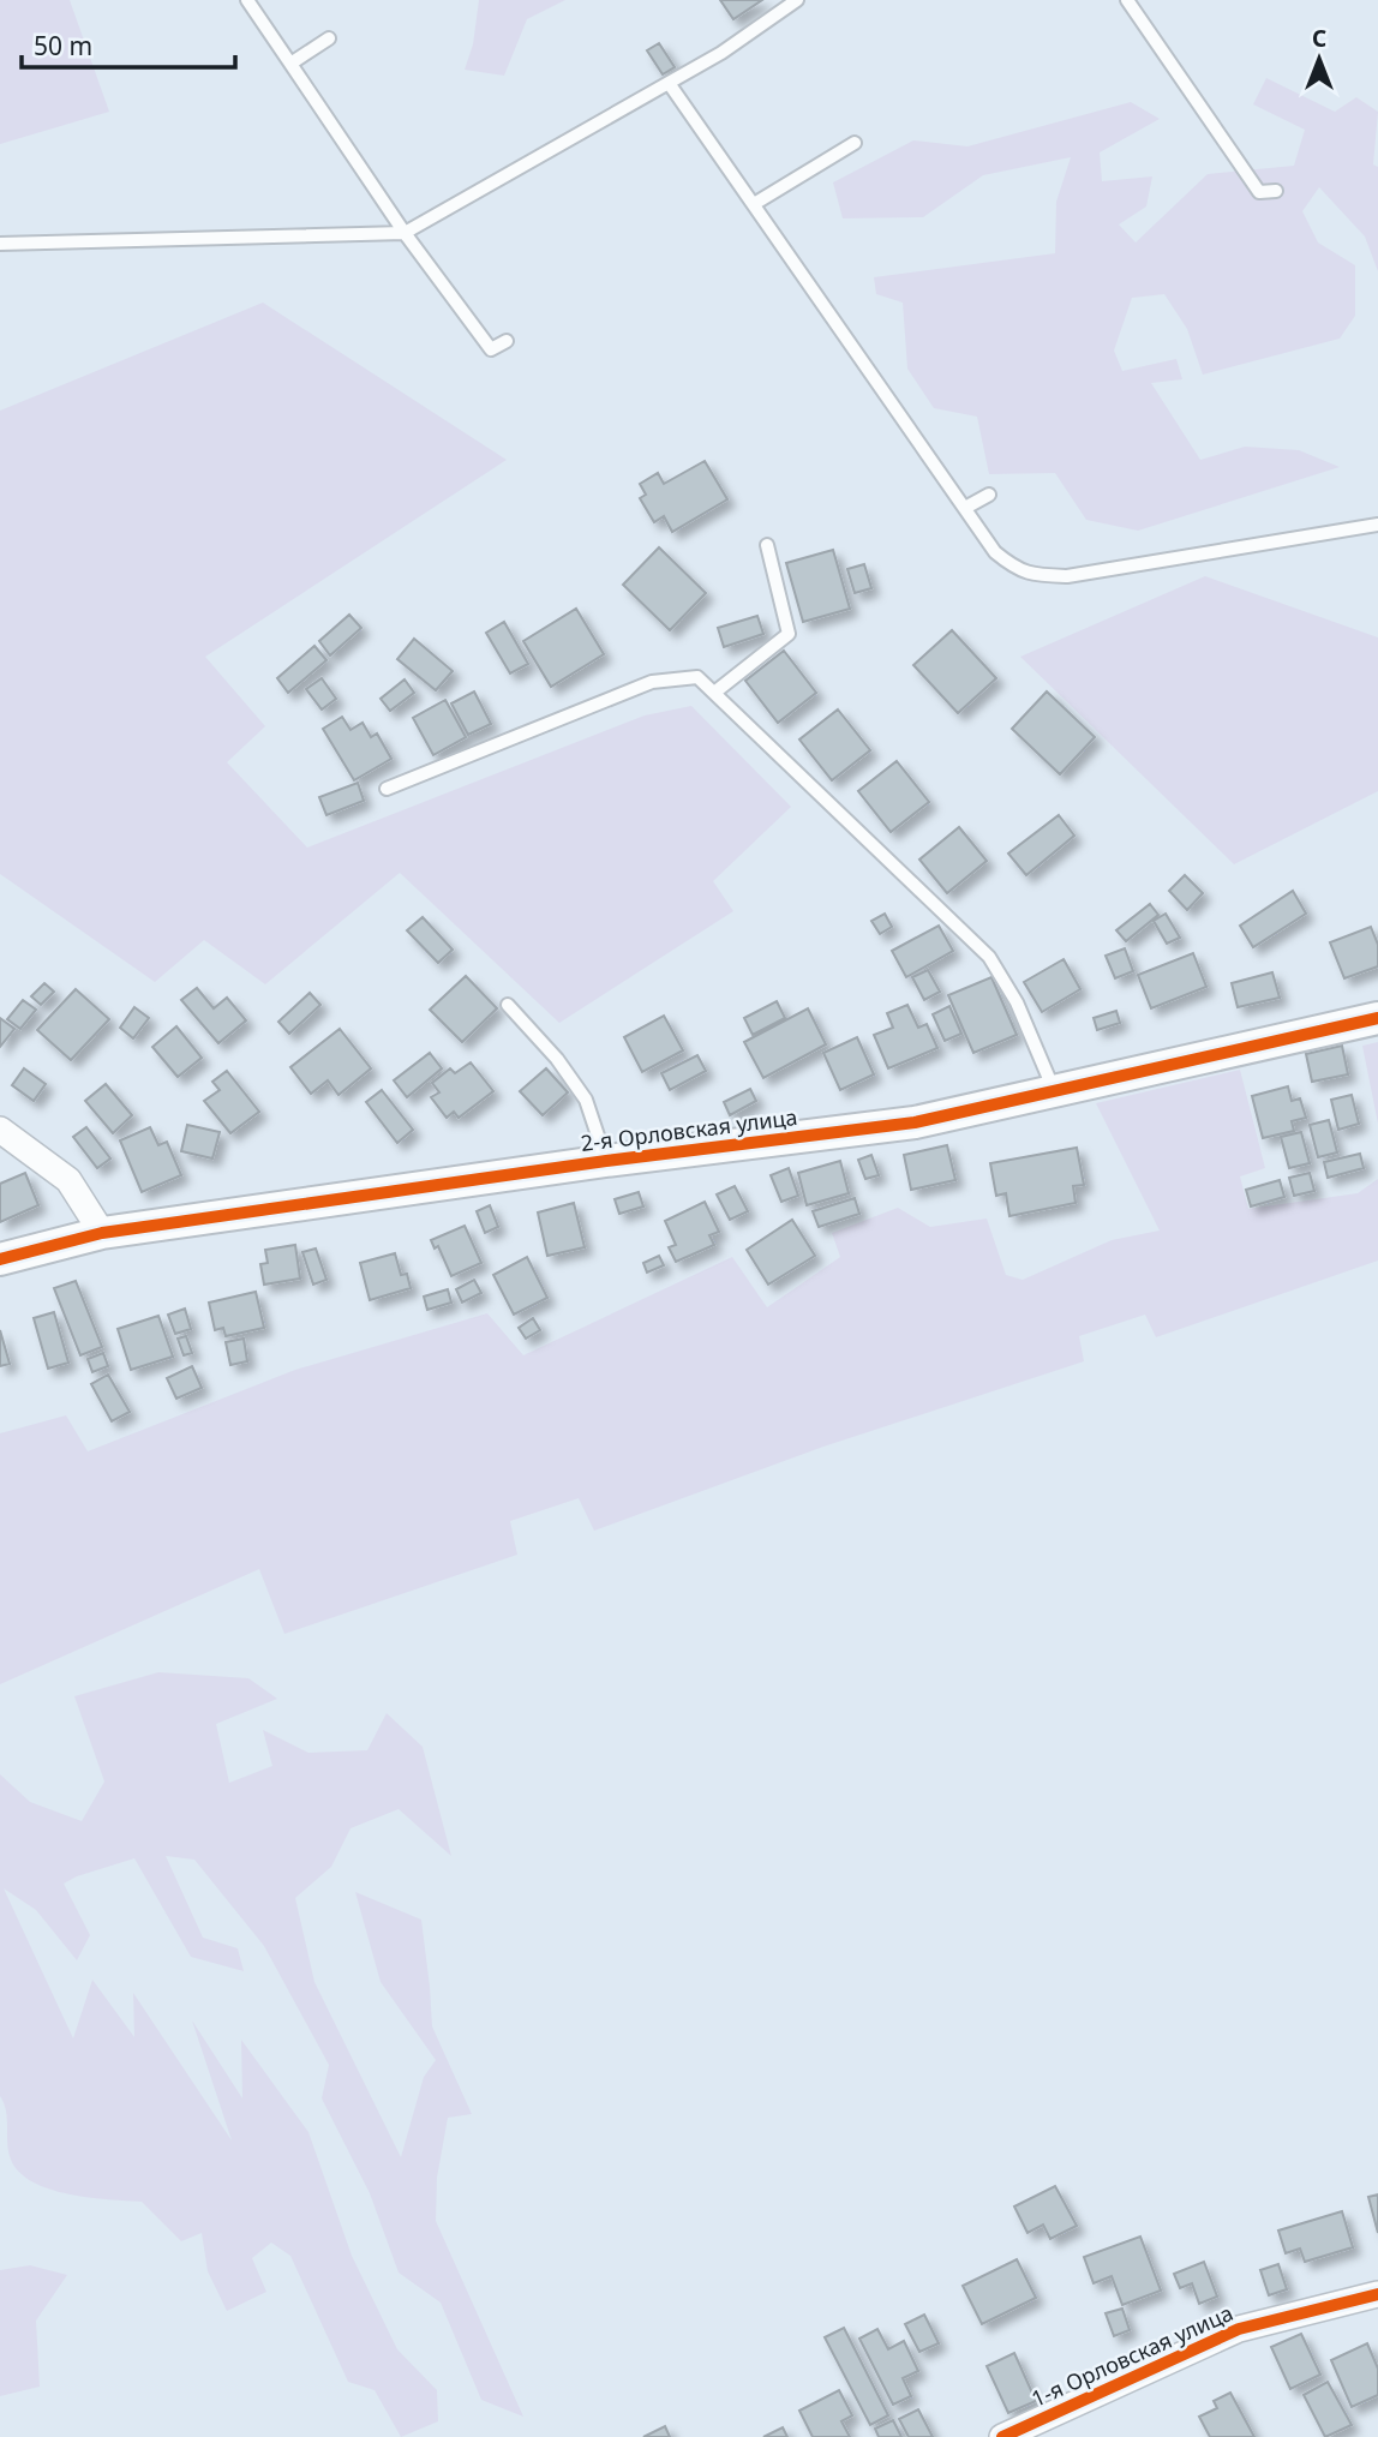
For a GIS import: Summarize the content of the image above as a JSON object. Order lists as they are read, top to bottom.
{
  "streets": {
    "street": ["2-я Орловская улица", "1-я Орловская улица"]
  },
  "scale_bar": "50 m",
  "north": "top"
}
